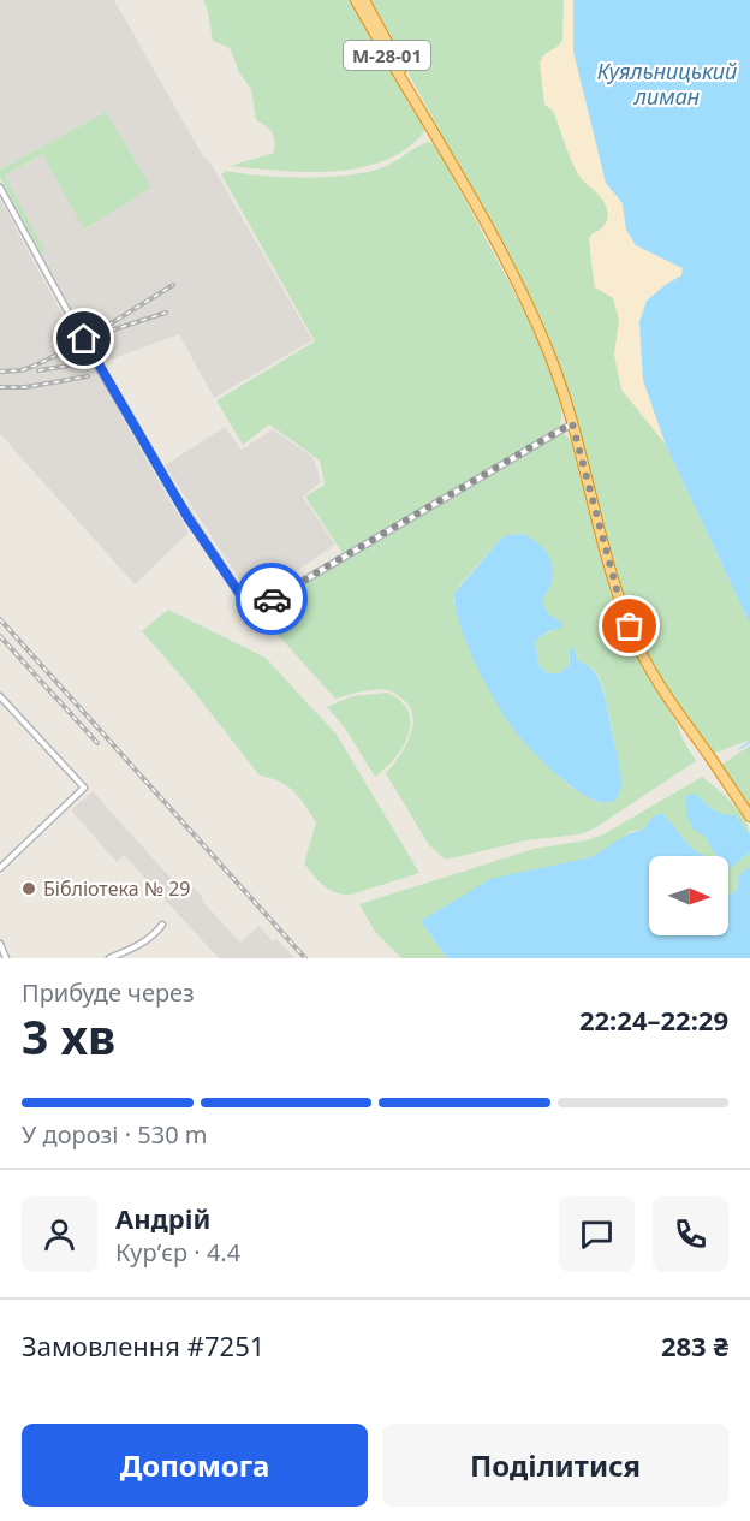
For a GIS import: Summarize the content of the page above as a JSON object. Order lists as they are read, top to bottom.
{
  "streets": {
    "highway": ["М-28-01"]
  },
  "water": ["Куяльницький лиман"],
  "places": ["Бібліотека № 29"],
  "north": "right",
  "page": {
    "heading": ["3 хв", "Прибуде через", "22:24–22:29"],
    "panel": [
      "Андрій",
      "Кур’єр · 4.4",
      "Замовлення #7251",
      "283 ₴"
    ],
    "bar": "У дорозі · 530 m",
    "buttons": ["Допомога", "Поділитися"]
  }
}
